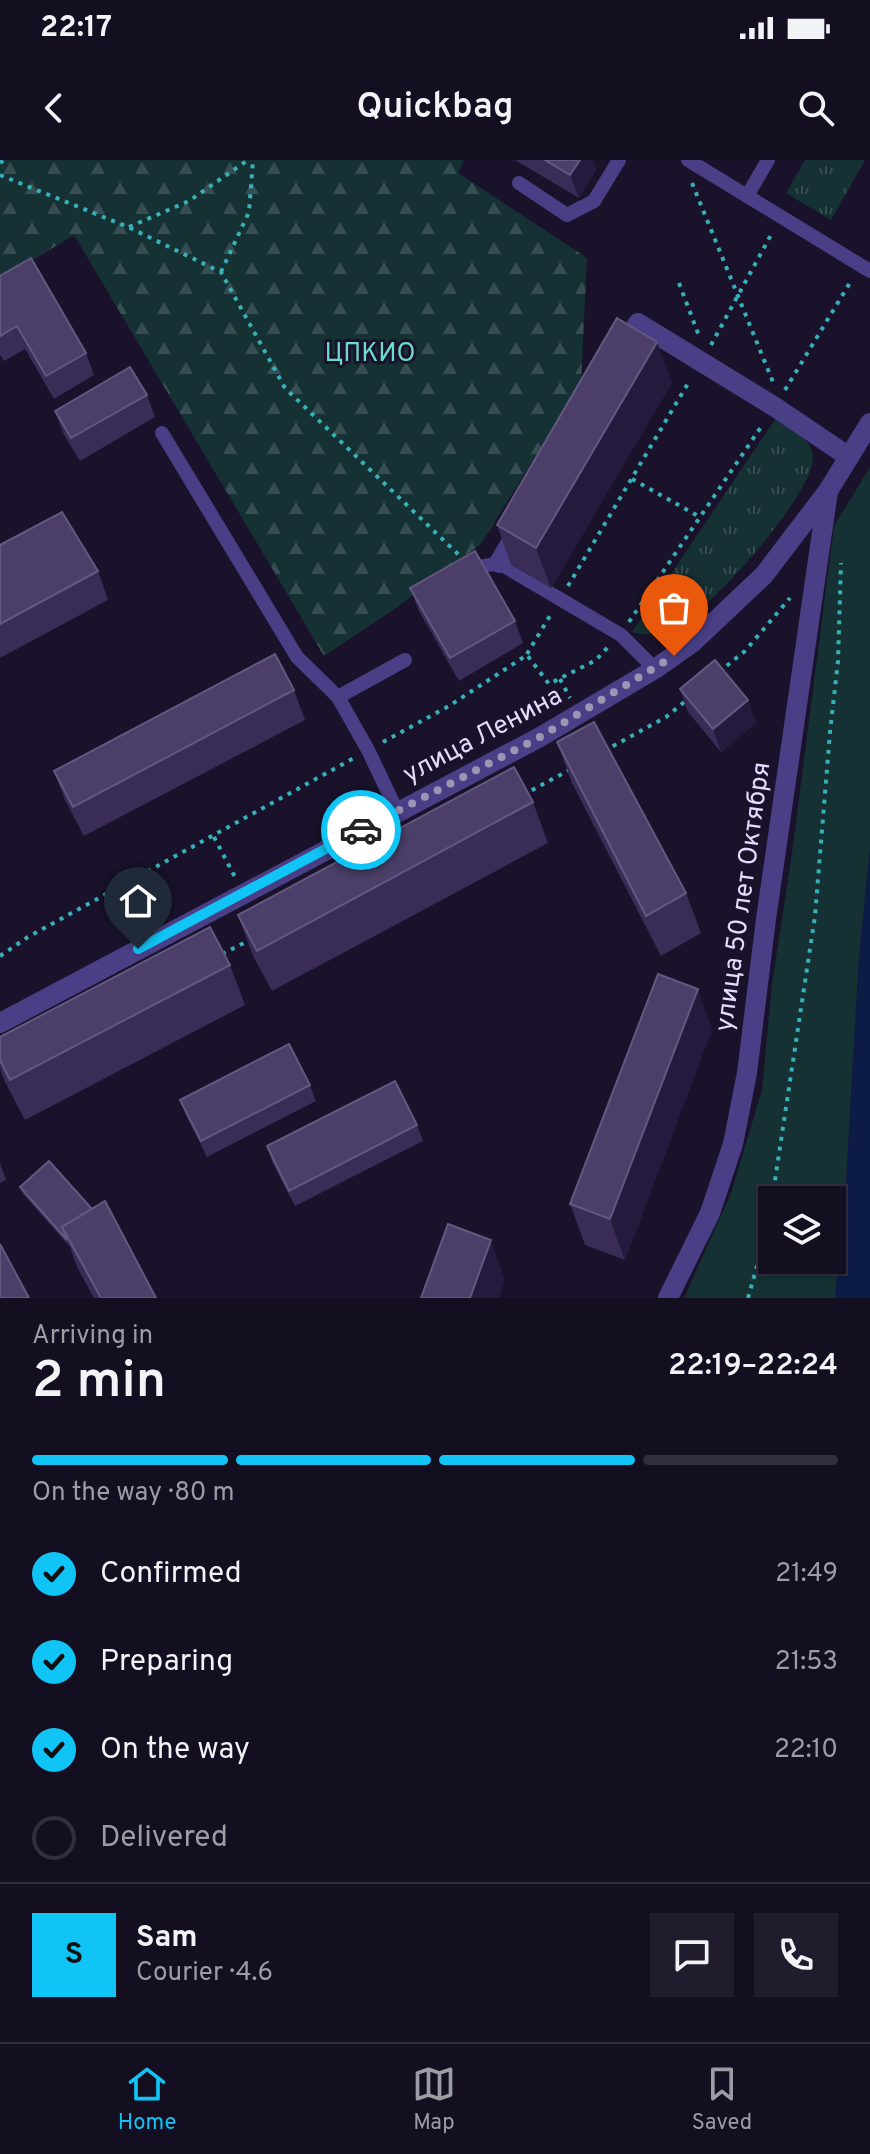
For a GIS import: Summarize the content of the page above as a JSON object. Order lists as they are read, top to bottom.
{
  "streets": {
    "street": ["улица Ленина", "улица 50 лет Октября"]
  },
  "crossings": [
    ["улица Ленина", "улица 50 лет Октября"]
  ],
  "parks": ["ЦПКИО"],
  "page": {
    "status": "22:17",
    "header": "Quickbag",
    "heading": ["2 min", "Arriving in", "22:19–22:24"],
    "panel": ["Sam", "Courier · 4.6"],
    "bar": "On the way · 80 m",
    "list": [
      ["Confirmed", "21:49"],
      ["Preparing", "21:53"],
      ["On the way", "22:10"],
      "Delivered"
    ],
    "round": "S",
    "tabs": ["Home", "Map", "Saved"]
  }
}
